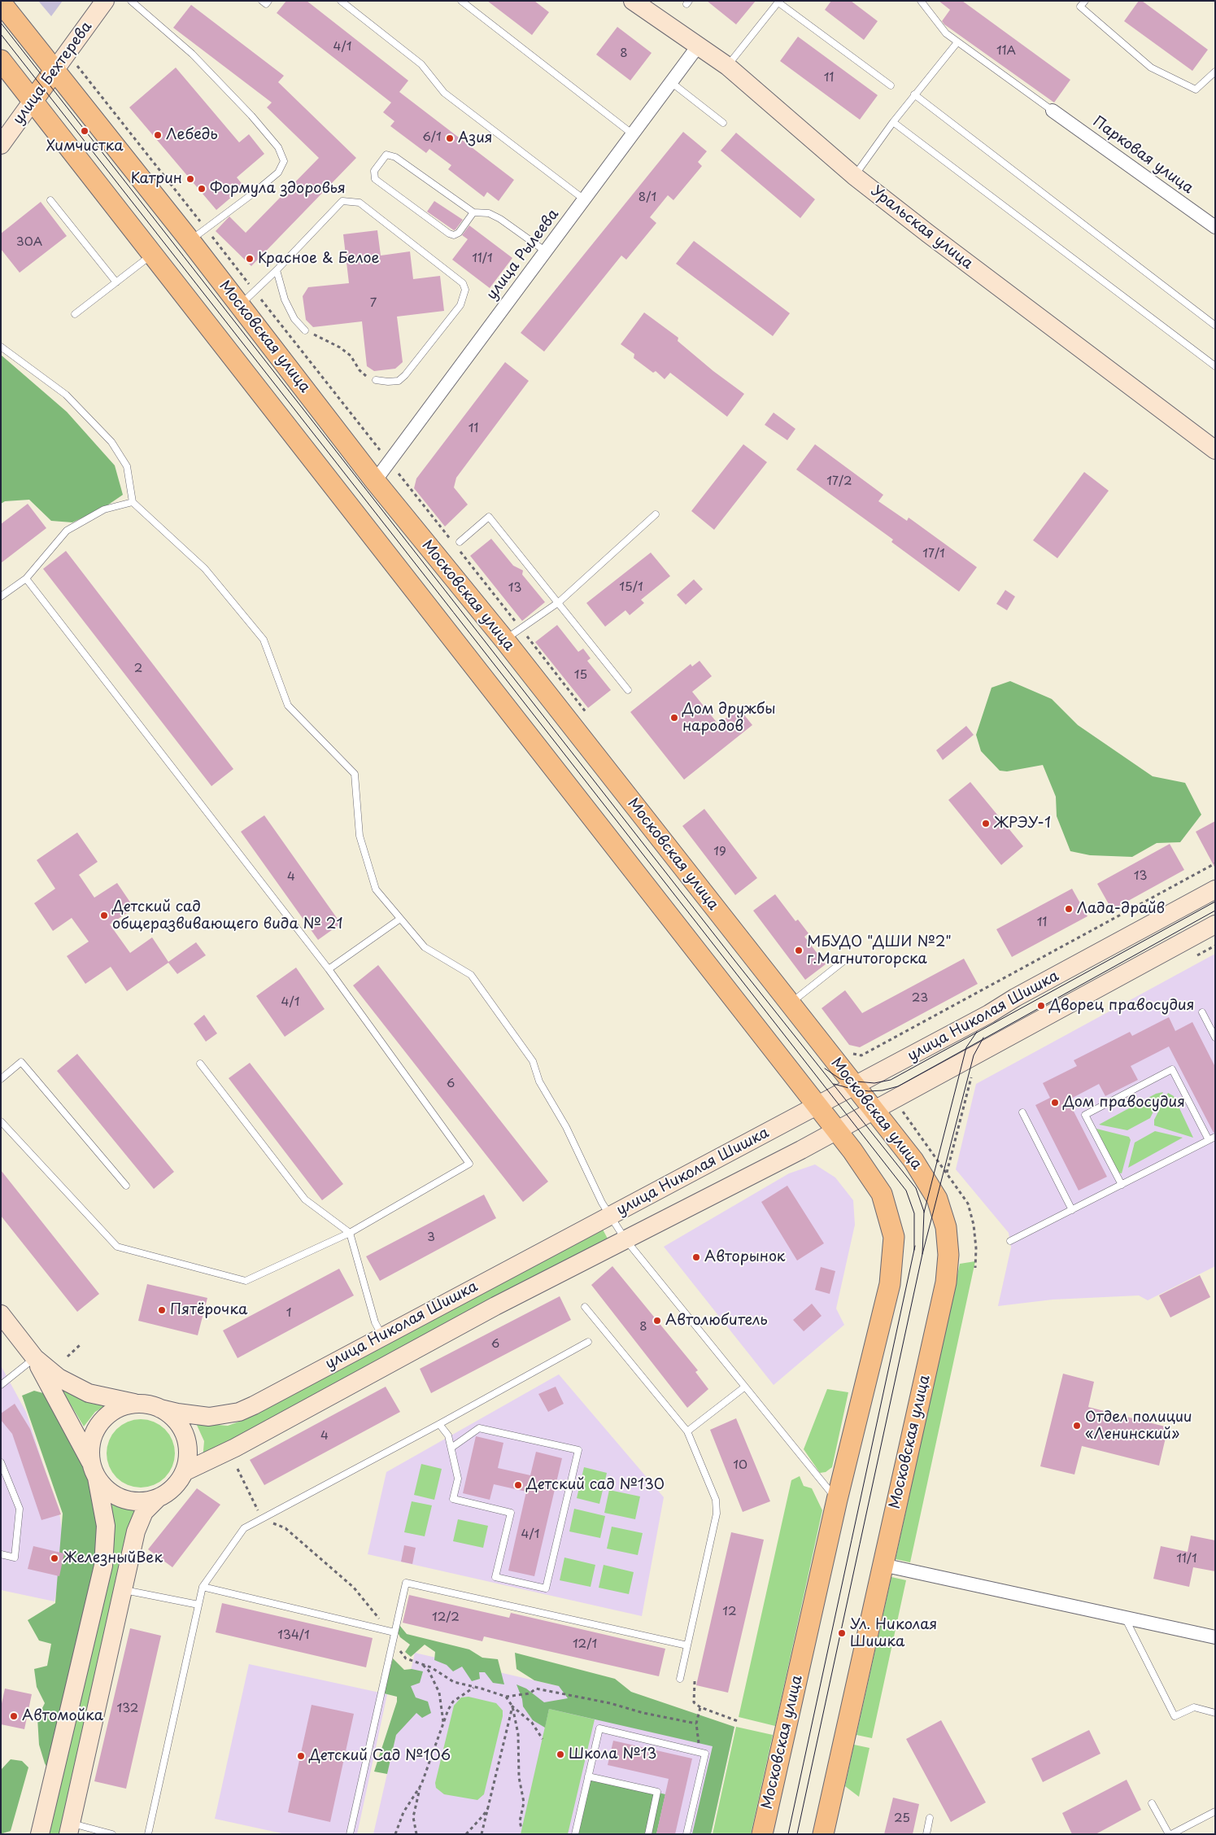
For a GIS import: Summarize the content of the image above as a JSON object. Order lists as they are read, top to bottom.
{
  "streets": {
    "main road": [
      "улица Бехтерева",
      "Уральская улица",
      "Московская улица",
      "улица Николая Шишка"
    ],
    "street": ["Парковая улица", "улица Рылеева"]
  },
  "crossings": [
    ["улица Бехтерева", "Московская улица"],
    ["Уральская улица", "улица Рылеева"],
    ["улица Рылеева", "Московская улица"],
    ["Московская улица", "улица Николая Шишка"]
  ],
  "places": [
    "Химчистка",
    "Лебедь",
    "Азия",
    "Катрин",
    "Формула здоровья",
    "Красное & Белое",
    "Дом дружбы народов",
    "ЖРЭУ-1",
    "Лада-драйв",
    "Детский сад общеразвивающего вида № 21",
    "МБУДО \"ДШИ №2\" г.Магнитогорска",
    "Дворец правосудия",
    "Дом правосудия",
    "Авторынок",
    "Пятёрочка",
    "Автолюбитель",
    "Отдел полиции «Ленинский»",
    "Детский сад №130",
    "ЖелезныйВек",
    "Ул. Николая Шишка",
    "Автомойка",
    "Школа №13",
    "Детский Сад №106"
  ],
  "house_numbers": [
    "4/1",
    "11А",
    "8",
    "11",
    "6/1",
    "8/1",
    "30А",
    "11/1",
    "7",
    "11",
    "17/2",
    "17/1",
    "15/1",
    "13",
    "2",
    "15",
    "19",
    "13",
    "4",
    "11",
    "23",
    "4/1",
    "6",
    "3",
    "1",
    "8",
    "6",
    "4",
    "10",
    "4/1",
    "11/1",
    "12",
    "12/2",
    "134/1",
    "12/1",
    "132",
    "25"
  ]
}
